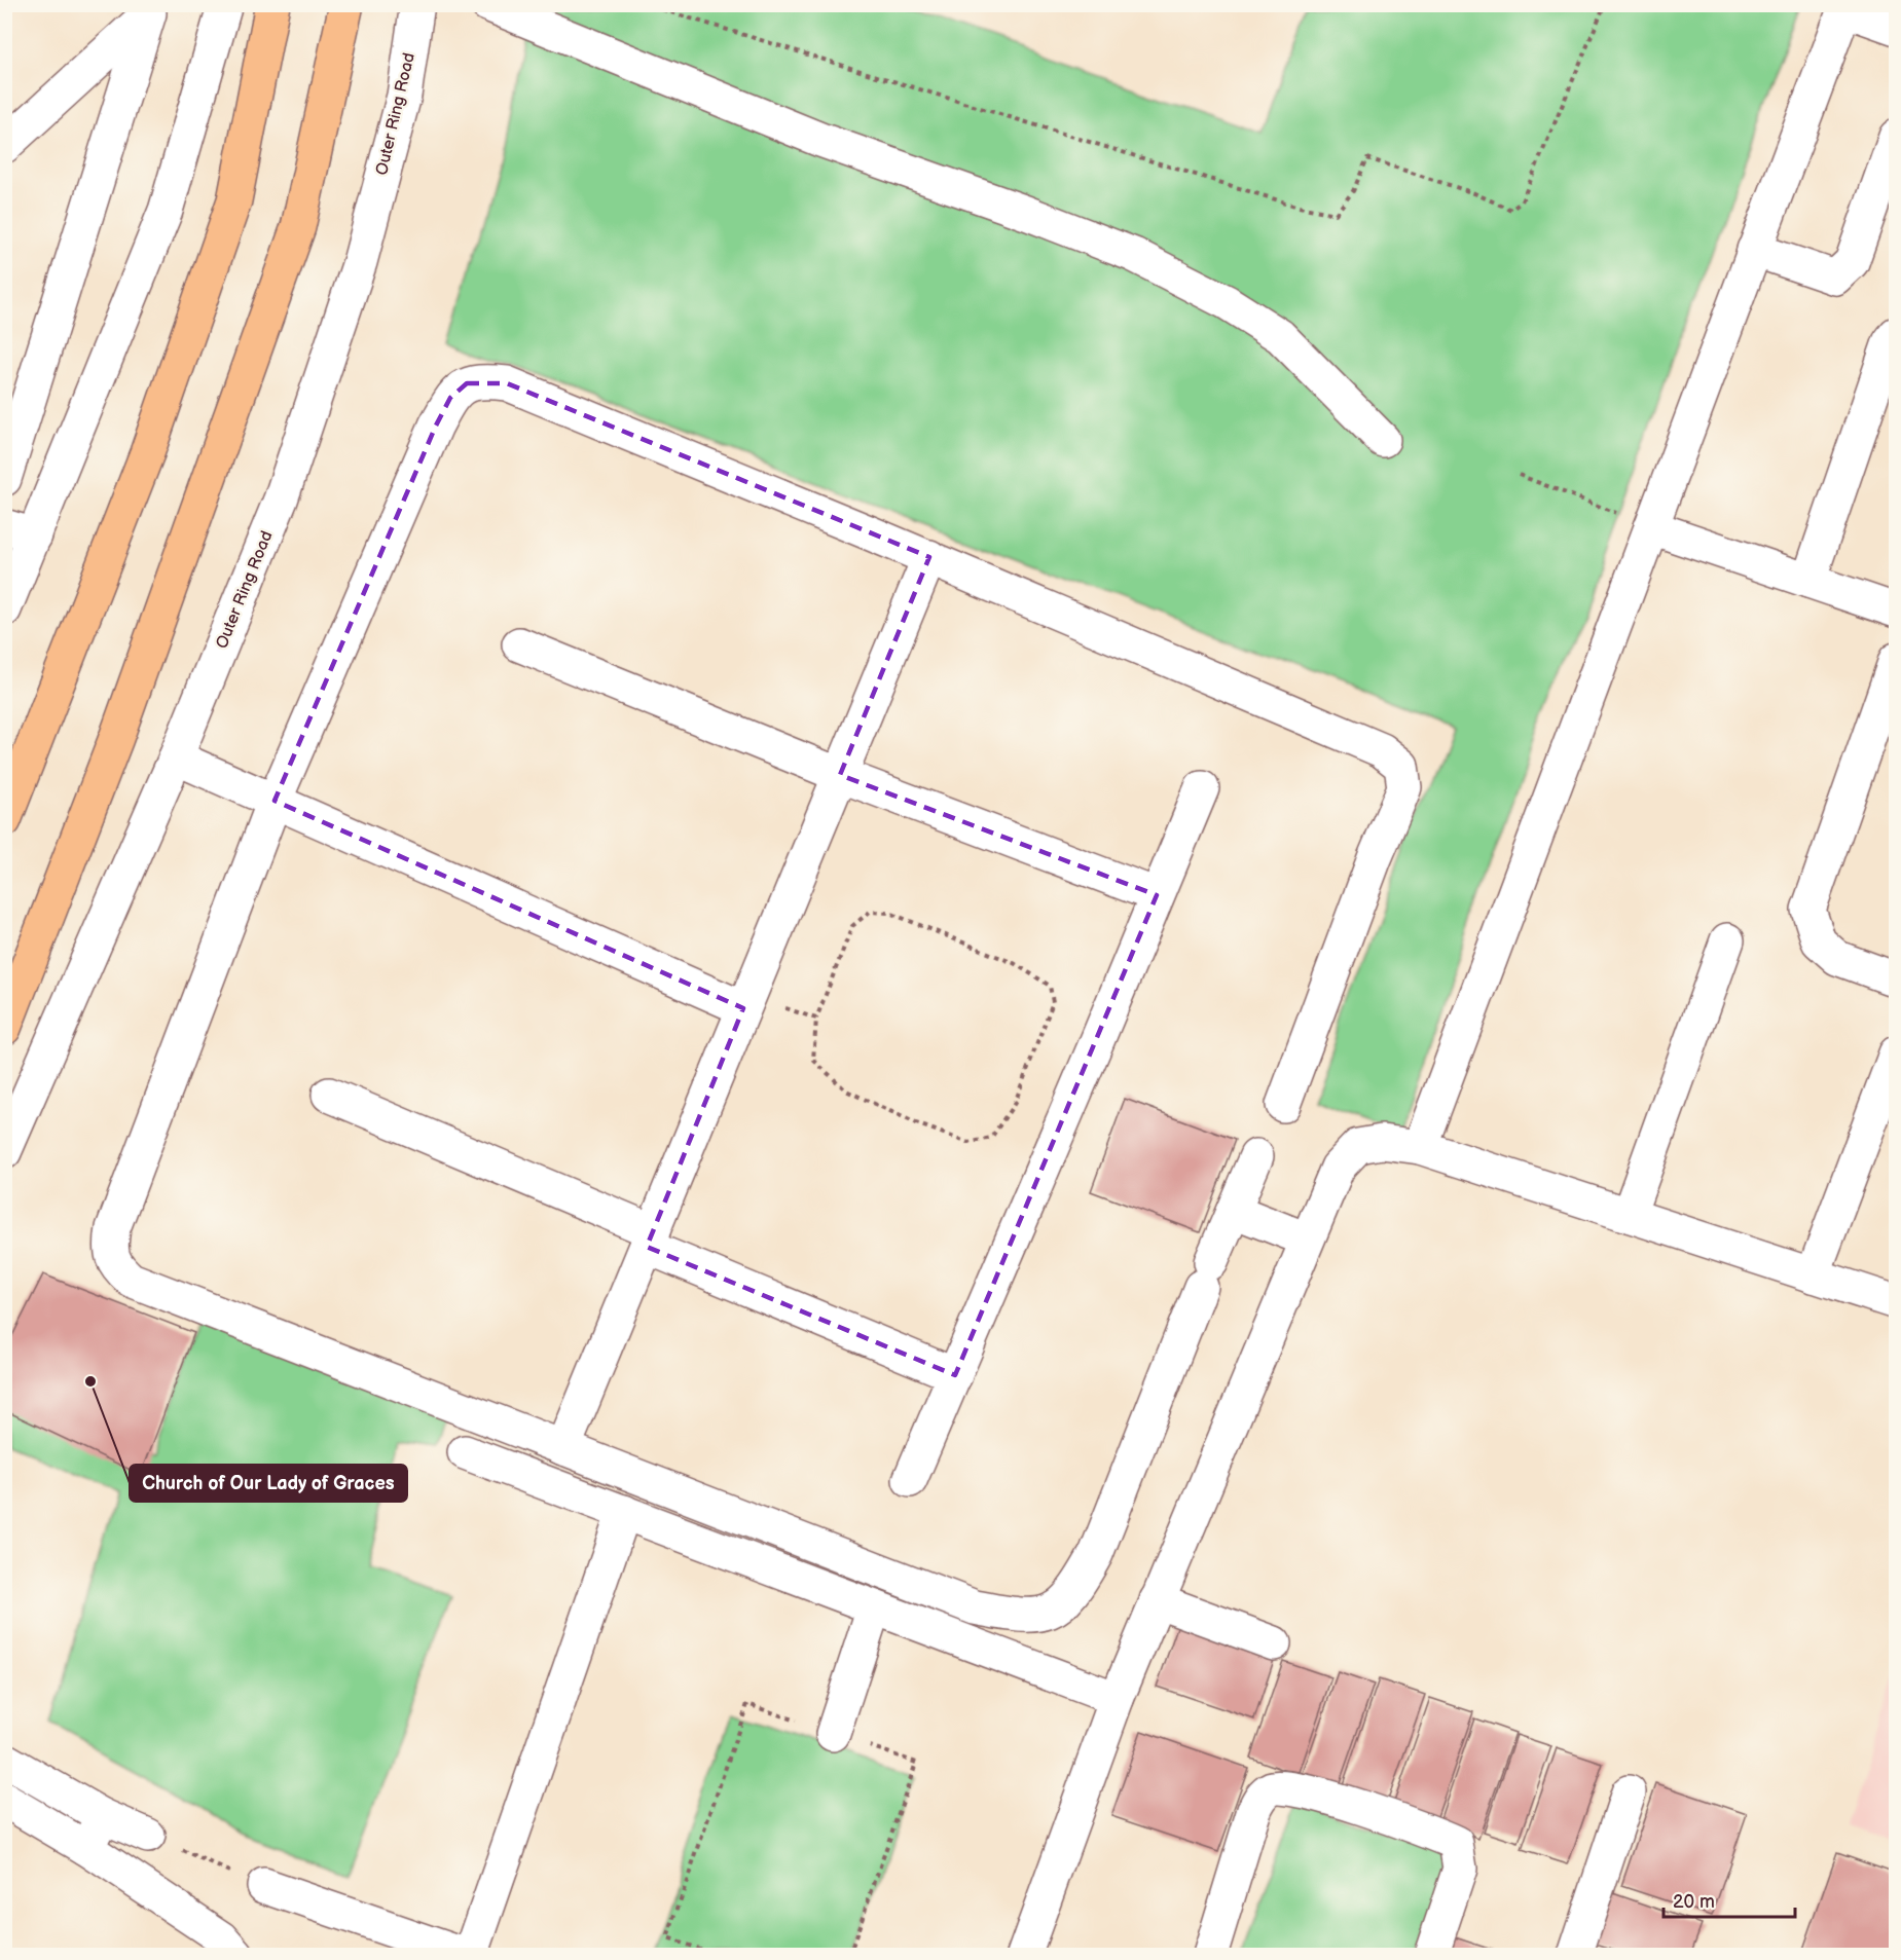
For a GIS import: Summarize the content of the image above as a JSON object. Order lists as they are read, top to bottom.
{
  "streets": {
    "street": ["Outer Ring Road"]
  },
  "places": ["Church of Our Lady of Graces"],
  "scale_bar": "20 m"
}
